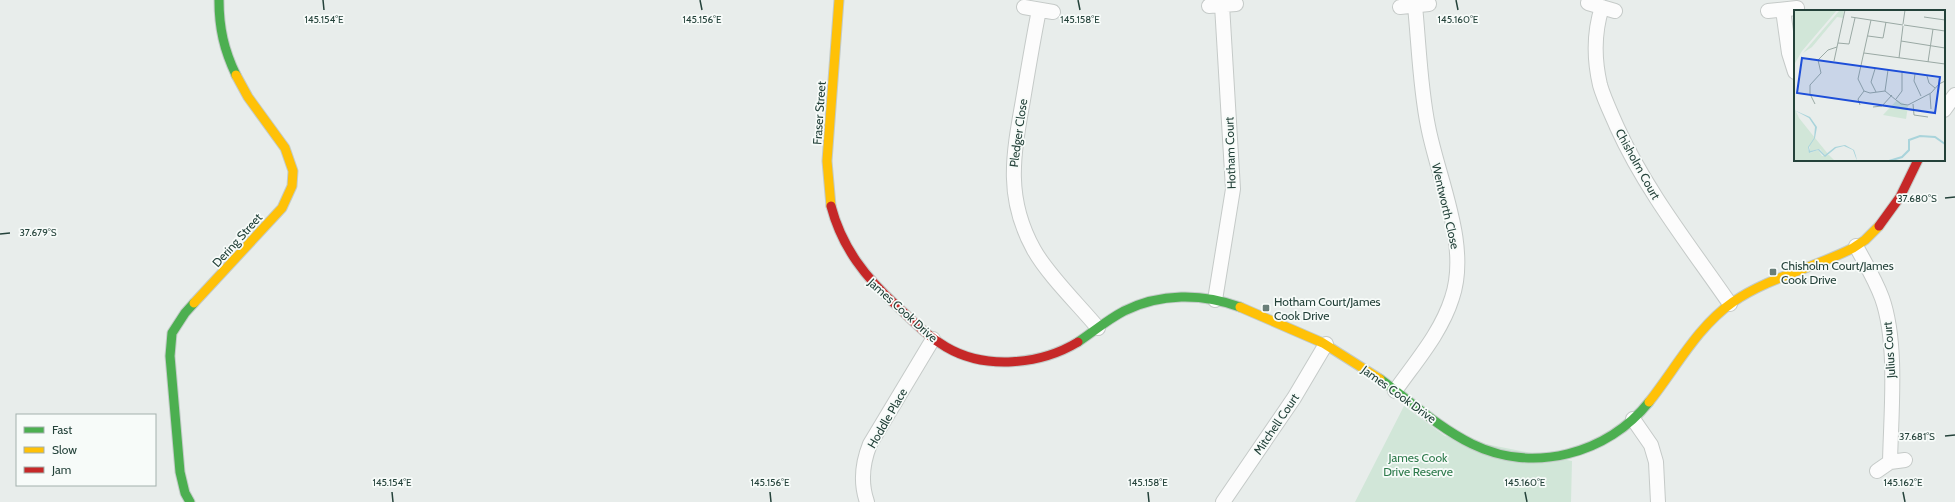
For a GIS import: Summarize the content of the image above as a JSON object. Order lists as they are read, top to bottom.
{
  "streets": {
    "street": [
      "Fraser Street",
      "Pledger Close",
      "Hotham Court",
      "Chisholm Court",
      "Wentworth Close",
      "Dering Street",
      "James Cook Drive",
      "Julius Court",
      "Hoddle Place",
      "Mitchell Court"
    ]
  },
  "crossings": [
    ["Fraser Street", "James Cook Drive"],
    ["Pledger Close", "James Cook Drive"],
    ["Hotham Court", "James Cook Drive"],
    ["Chisholm Court", "James Cook Drive"],
    ["Wentworth Close", "James Cook Drive"],
    ["James Cook Drive", "Julius Court"],
    ["James Cook Drive", "Hoddle Place"],
    ["James Cook Drive", "Mitchell Court"]
  ],
  "parks": ["James Cook Drive Reserve"],
  "places": {
    "transit": ["Chisholm Court/James Cook Drive", "Hotham Court/James Cook Drive"]
  },
  "legend": ["Fast", "Slow", "Jam"],
  "coordinates": [
    "145.154°E",
    "145.156°E",
    "145.158°E",
    "145.160°E",
    "37.680°S",
    "37.679°S",
    "37.681°S",
    "145.162°E"
  ]
}
